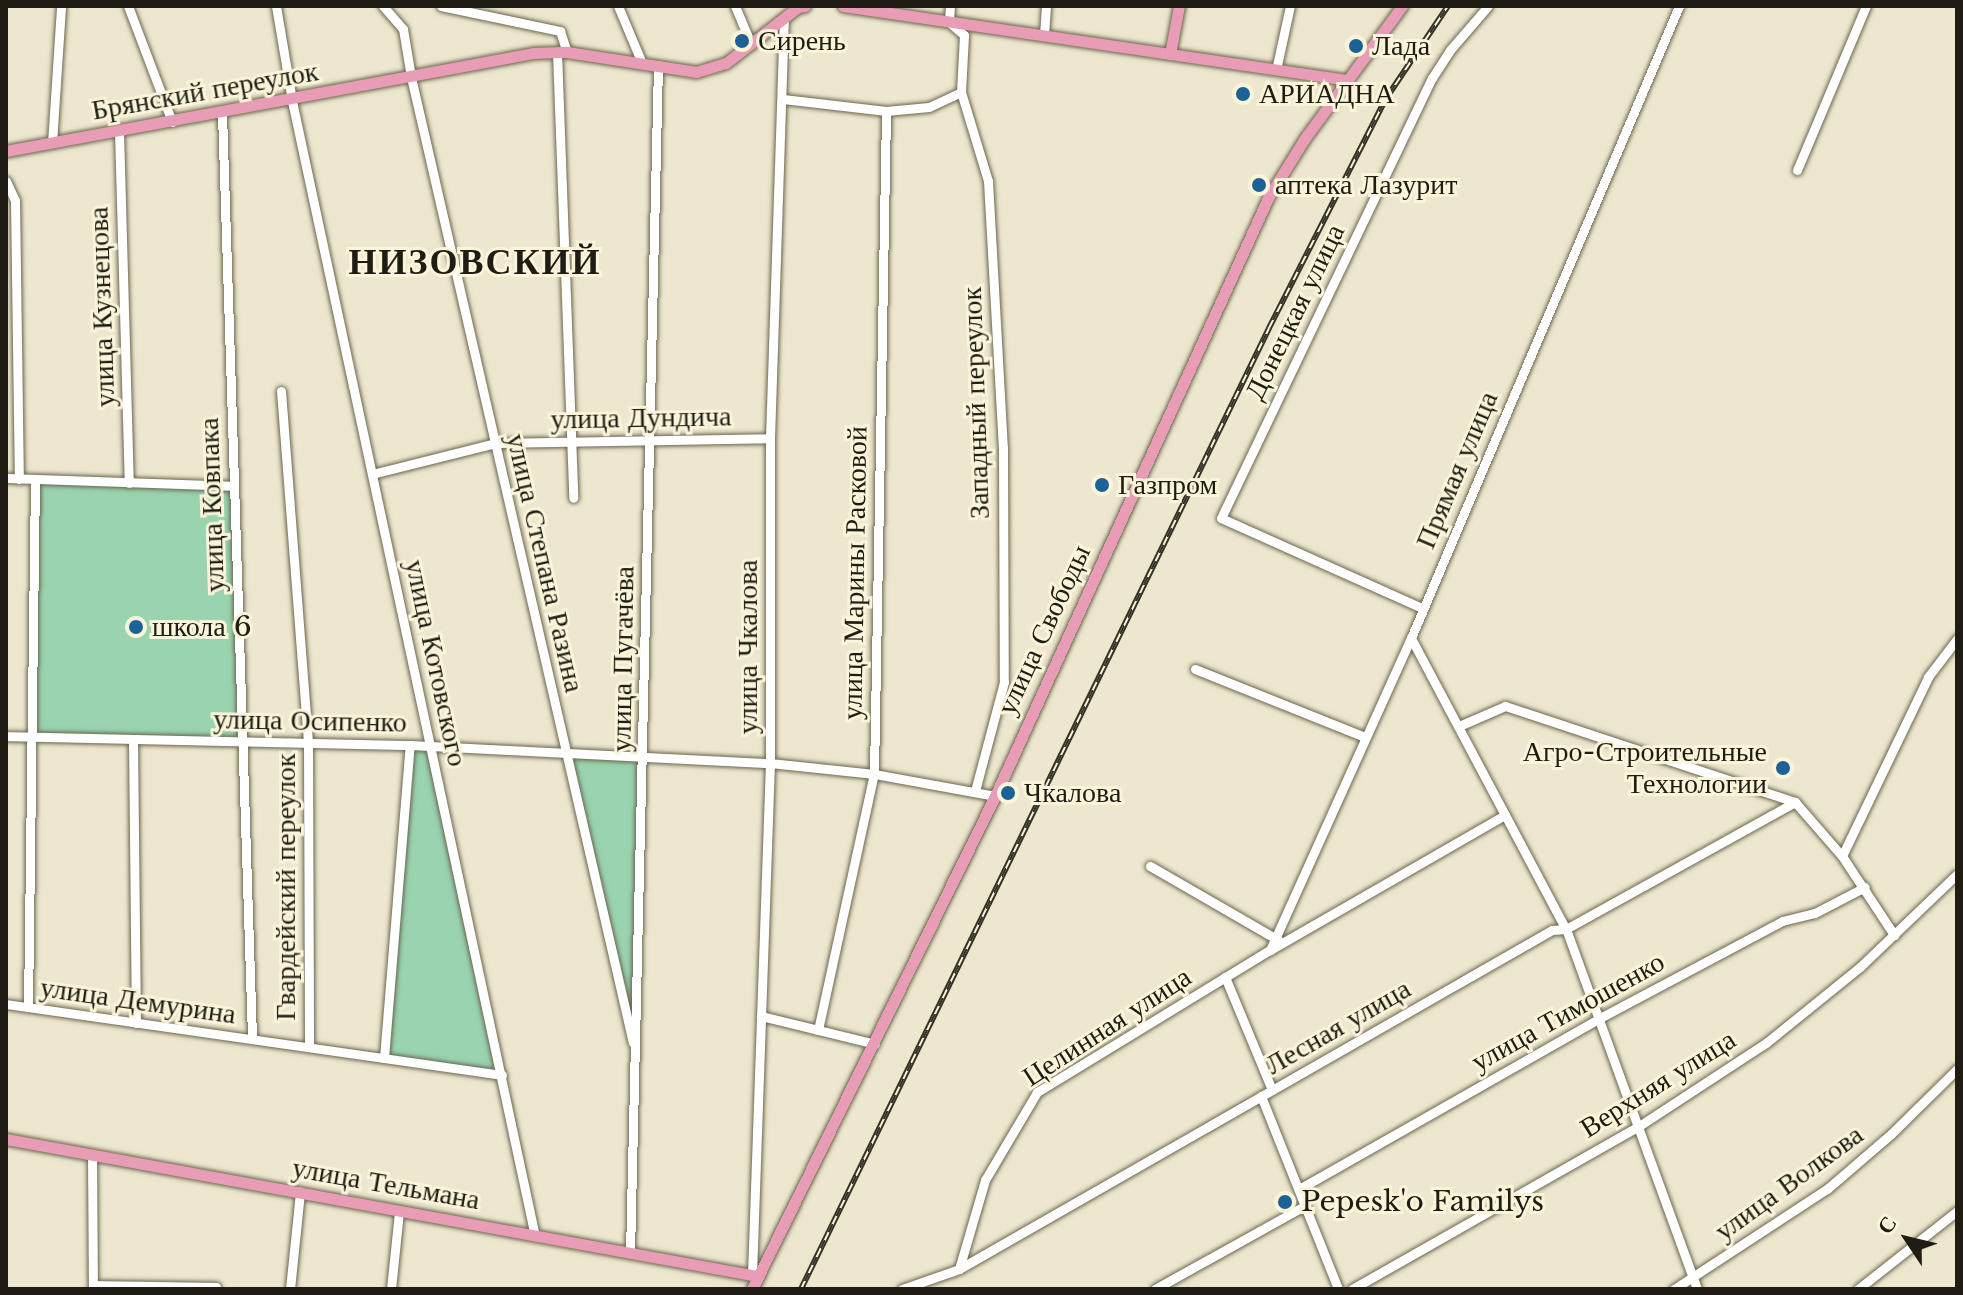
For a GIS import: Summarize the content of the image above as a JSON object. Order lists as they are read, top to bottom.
{
  "streets": {
    "main road": ["Брянский переулок", "улица Свободы", "улица Тельмана"],
    "street": [
      "улица Кузнецова",
      "Донецкая улица",
      "Западный переулок",
      "улица Дундича",
      "Прямая улица",
      "улица Ковпака",
      "улица Степана Разина",
      "улица Марины Расковой",
      "улица Чкалова",
      "улица Пугачёва",
      "улица Котовского",
      "улица Осипенко",
      "Гвардейский переулок",
      "улица Демурина",
      "улица Тимошенко",
      "Целинная улица",
      "Лесная улица",
      "Верхняя улица",
      "улица Волкова"
    ]
  },
  "crossings": [
    ["Брянский переулок", "улица Кузнецова"],
    ["Брянский переулок", "улица Ковпака"],
    ["Брянский переулок", "улица Степана Разина"],
    ["Брянский переулок", "улица Чкалова"],
    ["Брянский переулок", "улица Пугачёва"],
    ["Брянский переулок", "улица Котовского"],
    ["Донецкая улица", "Прямая улица"],
    ["Западный переулок", "улица Осипенко"],
    ["улица Дундича", "улица Степана Разина"],
    ["улица Дундича", "улица Чкалова"],
    ["улица Дундича", "улица Пугачёва"],
    ["улица Дундича", "улица Котовского"],
    ["Прямая улица", "Целинная улица"],
    ["улица Ковпака", "улица Осипенко"],
    ["улица Ковпака", "улица Демурина"],
    ["улица Степана Разина", "улица Пугачёва"],
    ["улица Степана Разина", "улица Осипенко"],
    ["улица Марины Расковой", "улица Осипенко"],
    ["улица Свободы", "улица Чкалова"],
    ["улица Свободы", "улица Осипенко"],
    ["улица Свободы", "улица Тельмана"],
    ["улица Чкалова", "улица Осипенко"],
    ["улица Чкалова", "улица Тельмана"],
    ["улица Пугачёва", "улица Осипенко"],
    ["улица Пугачёва", "улица Тельмана"],
    ["улица Котовского", "улица Осипенко"],
    ["улица Котовского", "улица Демурина"],
    ["улица Котовского", "улица Тельмана"],
    ["улица Осипенко", "Гвардейский переулок"],
    ["Гвардейский переулок", "улица Демурина"],
    ["Целинная улица", "Лесная улица"]
  ],
  "districts": ["НИЗОВСКИЙ"],
  "places": [
    "Сирень",
    "Лада",
    "АРИАДНА",
    "аптека Лазурит",
    "Газпром",
    "школа 6",
    "Агро-Строительные Технологии",
    "Чкалова",
    "Pepesk'o Familys"
  ],
  "north": "top left"
}
